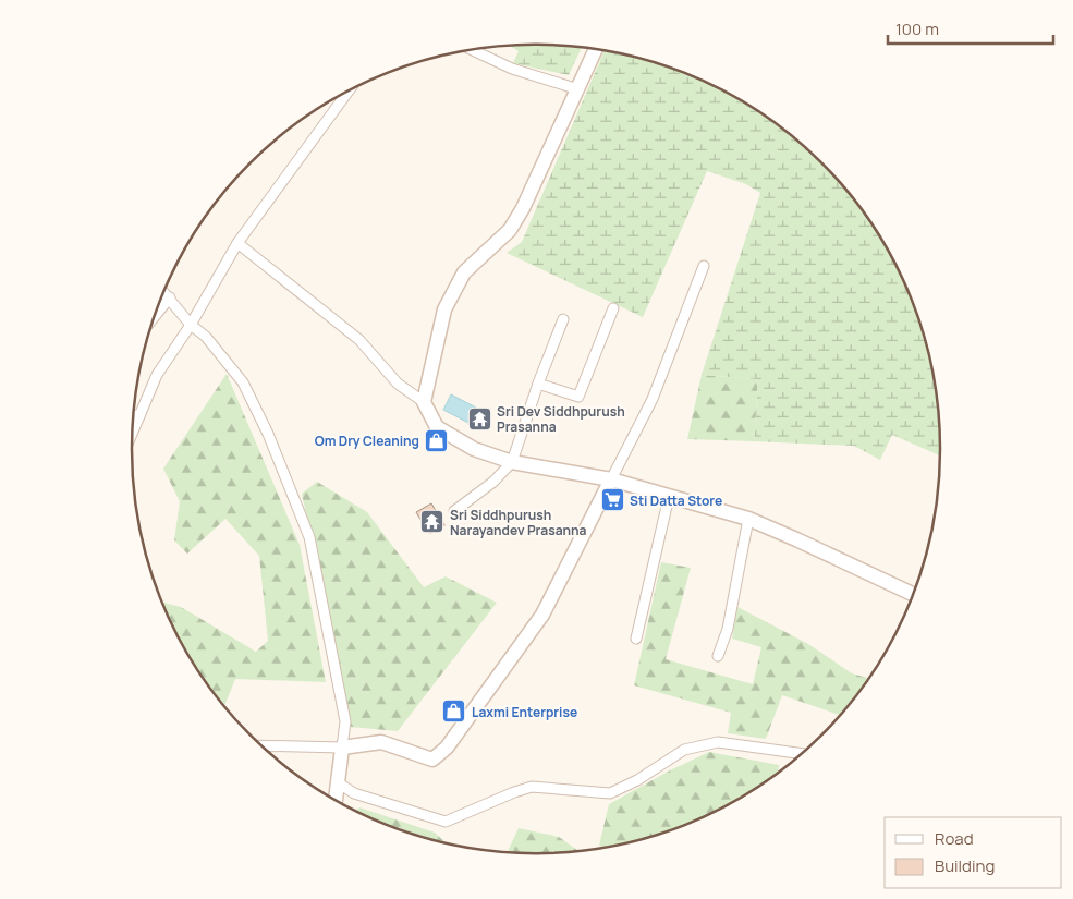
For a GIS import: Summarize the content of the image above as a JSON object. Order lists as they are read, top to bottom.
{
  "places": {
    "temple": ["Sri Dev Siddhpurush Prasanna", "Sri Siddhpurush Narayandev Prasanna"],
    "shop": ["Om Dry Cleaning", "Laxmi Enterprise"],
    "supermarket": ["Sti Datta Store"]
  },
  "legend": ["Road", "Building"],
  "scale_bar": "100 m"
}
